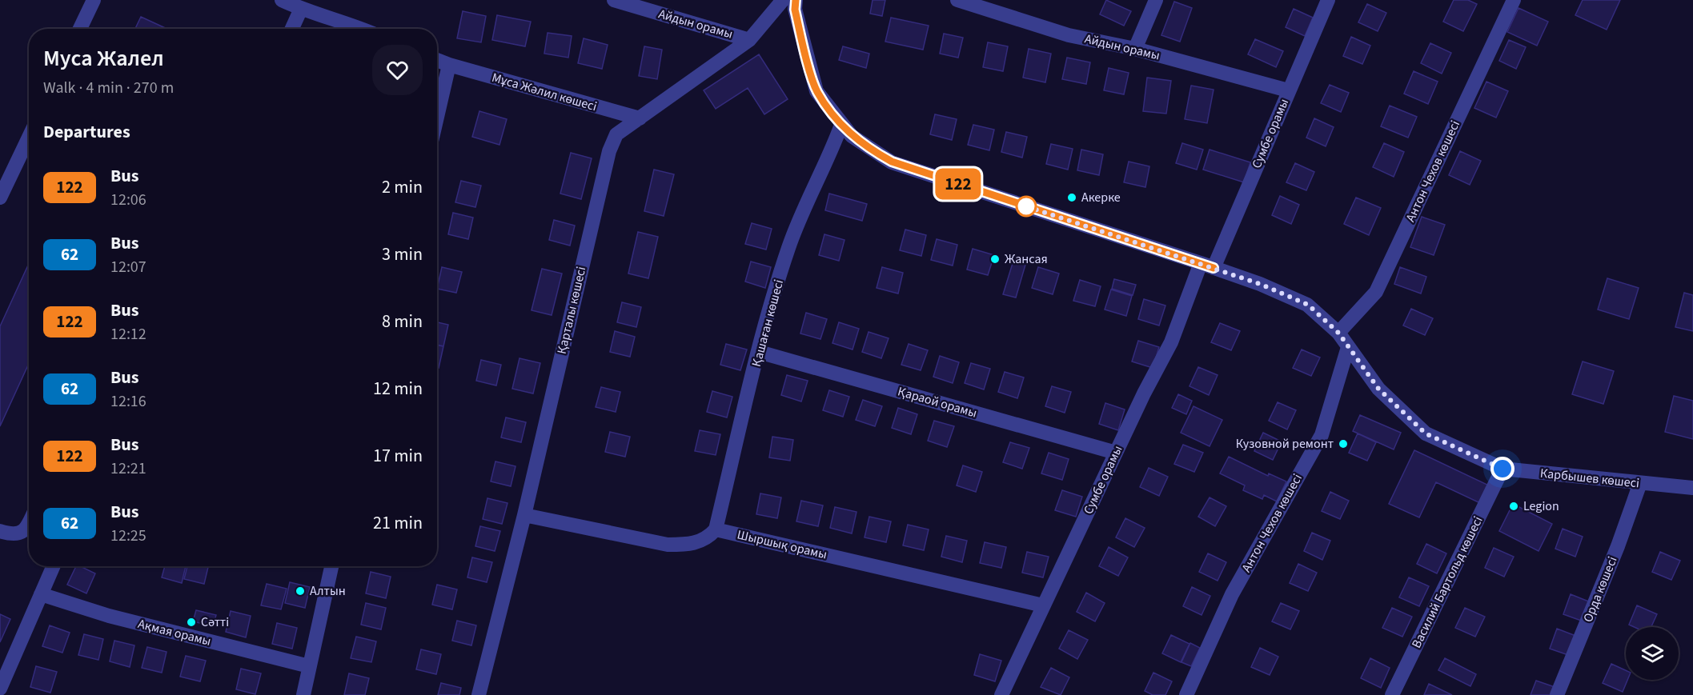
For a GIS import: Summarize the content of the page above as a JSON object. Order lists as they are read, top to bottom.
{
  "streets": {
    "street": [
      "Айдын орамы",
      "Мұса Жәлил көшесі",
      "Сумбе орамы",
      "Антон Чехов көшесі",
      "Қарталы көшесі",
      "Қашаған көшесі",
      "Қараой орамы",
      "Карбышев көшесі",
      "Шыршық орамы",
      "Василий Бартольд көшесі",
      "Орда көшесі",
      "Ақмая орамы"
    ]
  },
  "crossings": [
    ["Айдын орамы", "Сумбе орамы"],
    ["Айдын орамы", "Қарталы көшесі"],
    ["Мұса Жәлил көшесі", "Қарталы көшесі"],
    ["Сумбе орамы", "Қараой орамы"],
    ["Сумбе орамы", "Карбышев көшесі"],
    ["Сумбе орамы", "Шыршық орамы"],
    ["Антон Чехов көшесі", "Карбышев көшесі"],
    ["Қашаған көшесі", "Қараой орамы"],
    ["Қашаған көшесі", "Шыршық орамы"],
    ["Карбышев көшесі", "Василий Бартольд көшесі"],
    ["Карбышев көшесі", "Орда көшесі"]
  ],
  "places": [
    "Акерке",
    "Жансая",
    "Кузовной ремонт",
    "Legion",
    "Алтын",
    "Сәттi"
  ],
  "lines": ["bus line 122"],
  "page": {
    "on_map": "122",
    "heading": [
      ["Муса Жалел", "Walk · 4 min · 270 m"],
      "Departures"
    ],
    "list": [
      {
        "mark": "122",
        "name": "Bus",
        "note": "12:06",
        "value": "2 min"
      },
      {
        "mark": "62",
        "name": "Bus",
        "note": "12:07",
        "value": "3 min"
      },
      {
        "mark": "122",
        "name": "Bus",
        "note": "12:12",
        "value": "8 min"
      },
      {
        "mark": "62",
        "name": "Bus",
        "note": "12:16",
        "value": "12 min"
      },
      {
        "mark": "122",
        "name": "Bus",
        "note": "12:21",
        "value": "17 min"
      },
      {
        "mark": "62",
        "name": "Bus",
        "note": "12:25",
        "value": "21 min"
      }
    ]
  }
}
